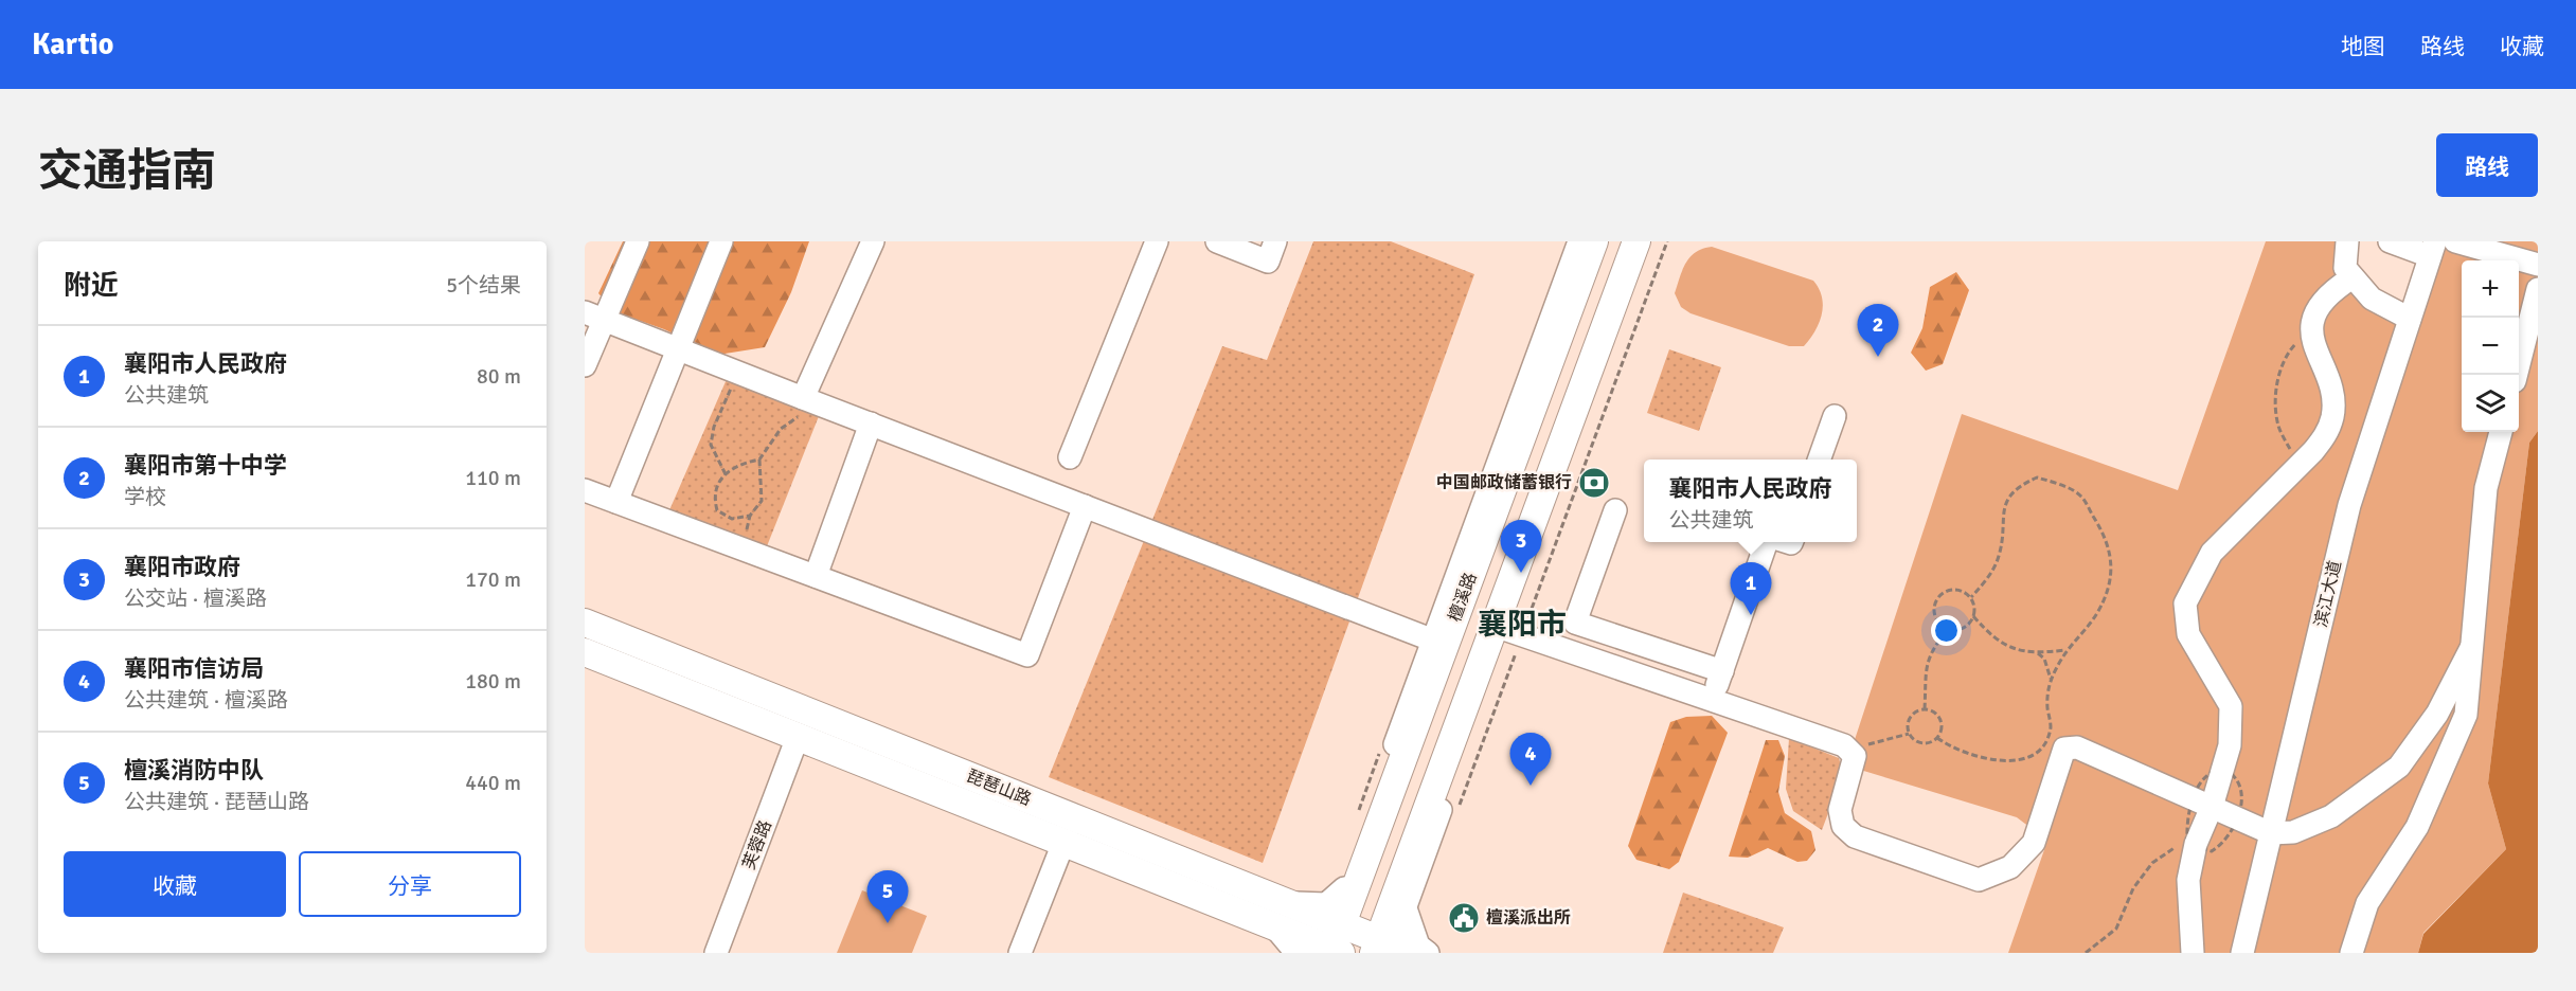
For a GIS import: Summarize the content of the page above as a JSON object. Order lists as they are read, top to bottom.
{
  "streets": {
    "main road": ["檀溪路", "琵琶山路"],
    "street": ["滨江大道", "芙蓉路"]
  },
  "crossings": [
    ["檀溪路", "琵琶山路"],
    ["琵琶山路", "芙蓉路"]
  ],
  "districts": ["襄阳市"],
  "places": {
    "bank": ["中国邮政储蓄银行"],
    "public building": ["檀溪派出所"]
  },
  "page": {
    "header": "Kartio",
    "nav": ["地图", "路线", "收藏"],
    "title": "交通指南",
    "buttons": [
      "路线",
      ["收藏", "分享"]
    ],
    "heading": ["附近", "5个结果"],
    "map_buttons": ["+", "−"],
    "pins": [
      "2",
      "3",
      "1",
      "4",
      "5"
    ],
    "list": [
      {
        "mark": "1",
        "name": "襄阳市人民政府",
        "note": "公共建筑",
        "value": "80 m"
      },
      {
        "mark": "2",
        "name": "襄阳市第十中学",
        "note": "学校",
        "value": "110 m"
      },
      {
        "mark": "3",
        "name": "襄阳市政府",
        "note": "公交站 · 檀溪路",
        "value": "170 m"
      },
      {
        "mark": "4",
        "name": "襄阳市信访局",
        "note": "公共建筑 · 檀溪路",
        "value": "180 m"
      },
      {
        "mark": "5",
        "name": "檀溪消防中队",
        "note": "公共建筑 · 琵琶山路",
        "value": "440 m"
      }
    ],
    "popup": ["襄阳市人民政府", "公共建筑"]
  }
}
